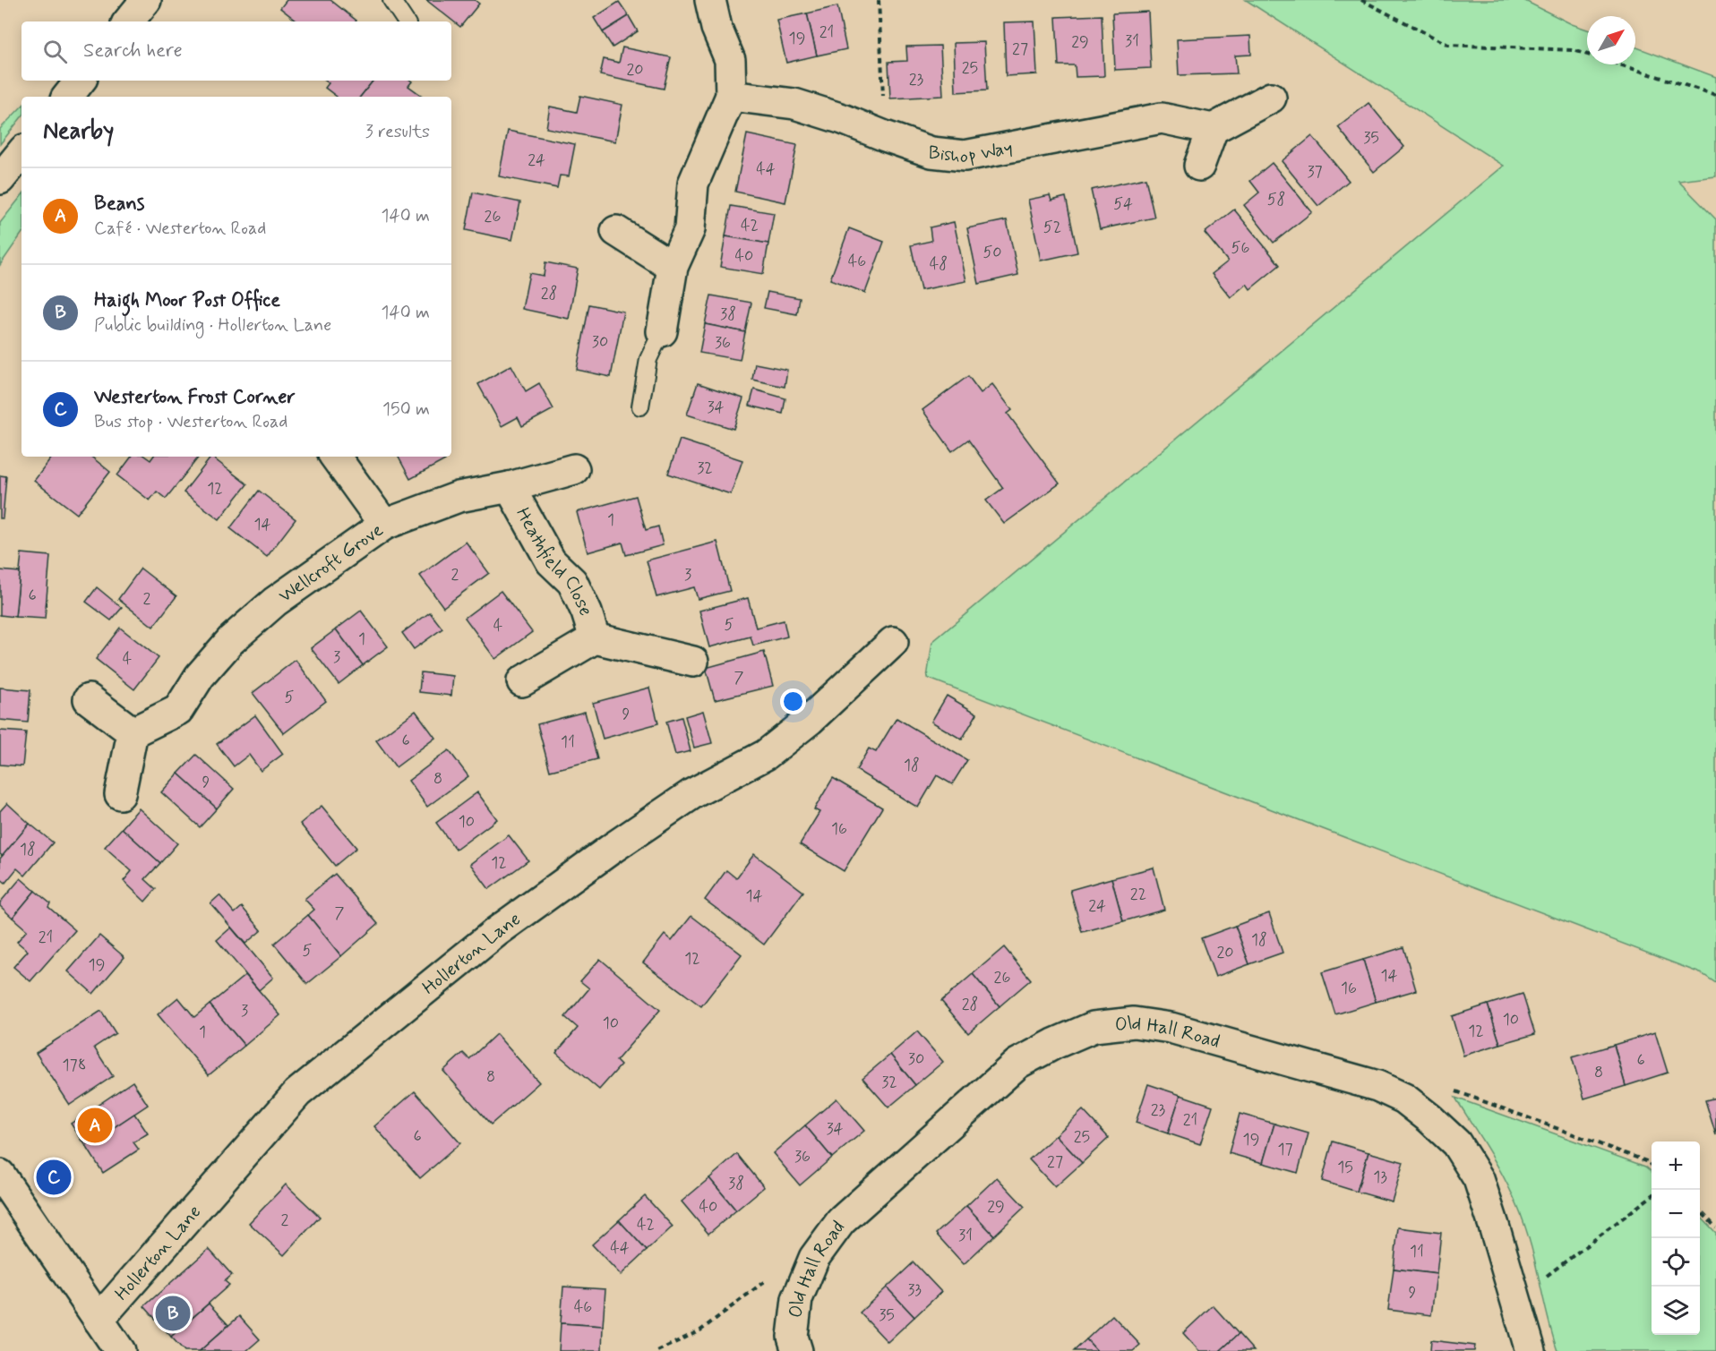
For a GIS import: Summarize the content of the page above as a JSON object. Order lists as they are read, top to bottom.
{
  "streets": {
    "street": [
      "Bishop Way",
      "Heathfield Close",
      "Wellcroft Grove",
      "Hollerton Lane",
      "Old Hall Road"
    ]
  },
  "crossings": [
    ["Heathfield Close", "Wellcroft Grove"]
  ],
  "house_numbers": [
    "21",
    "19",
    "31",
    "29",
    "27",
    "25",
    "20",
    "23",
    "35",
    "24",
    "44",
    "37",
    "58",
    "54",
    "26",
    "42",
    "52",
    "56",
    "50",
    "40",
    "46",
    "48",
    "28",
    "38",
    "30",
    "36",
    "34",
    "32",
    "12",
    "1",
    "14",
    "2",
    "3",
    "6",
    "2",
    "5",
    "4",
    "1",
    "3",
    "4",
    "7",
    "5",
    "9",
    "6",
    "11",
    "18",
    "8",
    "9",
    "10",
    "16",
    "18",
    "12",
    "22",
    "14",
    "24",
    "7",
    "21",
    "18",
    "5",
    "20",
    "12",
    "19",
    "14",
    "26",
    "16",
    "28",
    "3",
    "10",
    "10",
    "12",
    "1",
    "30",
    "6",
    "178",
    "8",
    "8",
    "32",
    "23",
    "21",
    "34",
    "6",
    "25",
    "19",
    "17",
    "36",
    "27",
    "15",
    "13",
    "38",
    "40",
    "29",
    "2",
    "42",
    "31",
    "44",
    "11",
    "33",
    "9",
    "46",
    "35"
  ],
  "north": "top right",
  "page": {
    "search": "Search here",
    "heading": ["Nearby", "3 results"],
    "list": [
      {
        "mark": "A",
        "name": "Beans",
        "note": "Café · Westerton Road",
        "value": "140 m"
      },
      {
        "mark": "B",
        "name": "Haigh Moor Post Office",
        "note": "Public building · Hollerton Lane",
        "value": "140 m"
      },
      {
        "mark": "C",
        "name": "Westerton Frost Corner",
        "note": "Bus stop · Westerton Road",
        "value": "150 m"
      }
    ],
    "pins": ["A", "C", "B"],
    "map_buttons": ["+", "−"]
  }
}
